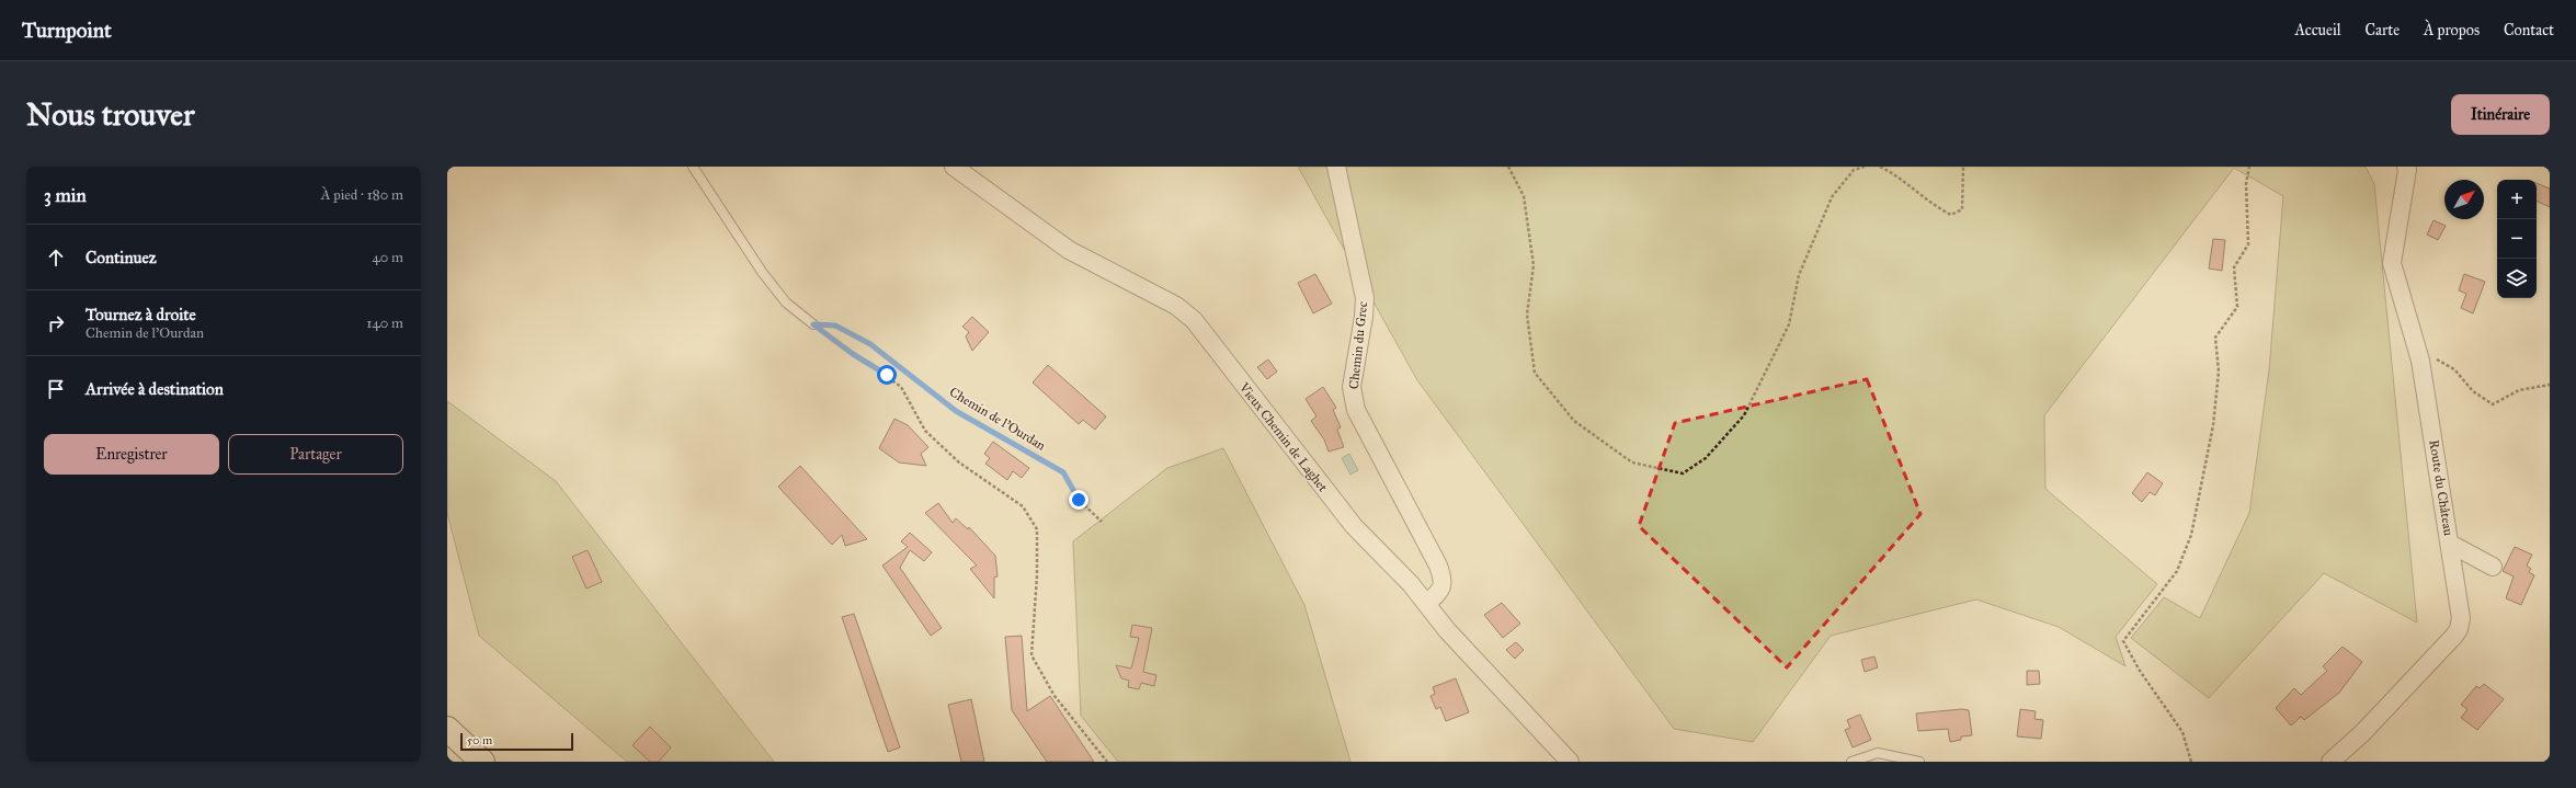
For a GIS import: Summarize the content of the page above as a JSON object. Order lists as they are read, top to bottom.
{
  "streets": {
    "street": ["Chemin du Grec", "Vieux Chemin de Laghet", "Route du Château"],
    "path": ["Chemin de l'Ourdan"]
  },
  "crossings": [
    ["Chemin du Grec", "Vieux Chemin de Laghet"]
  ],
  "scale_bar": "50 m",
  "north": "top right",
  "page": {
    "header": "Turnpoint",
    "nav": [
      "Accueil",
      "Carte",
      "À propos",
      "Contact"
    ],
    "buttons": [
      "Itinéraire",
      ["Enregistrer", "Partager"]
    ],
    "title": "Nous trouver",
    "heading": ["3 min", "À pied · 180 m"],
    "map_buttons": ["+", "−"],
    "list": [
      ["Continuez", "40 m"],
      ["Tournez à droite", "Chemin de l'Ourdan", "140 m"],
      "Arrivée à destination"
    ],
    "scale": "50 m"
  }
}
